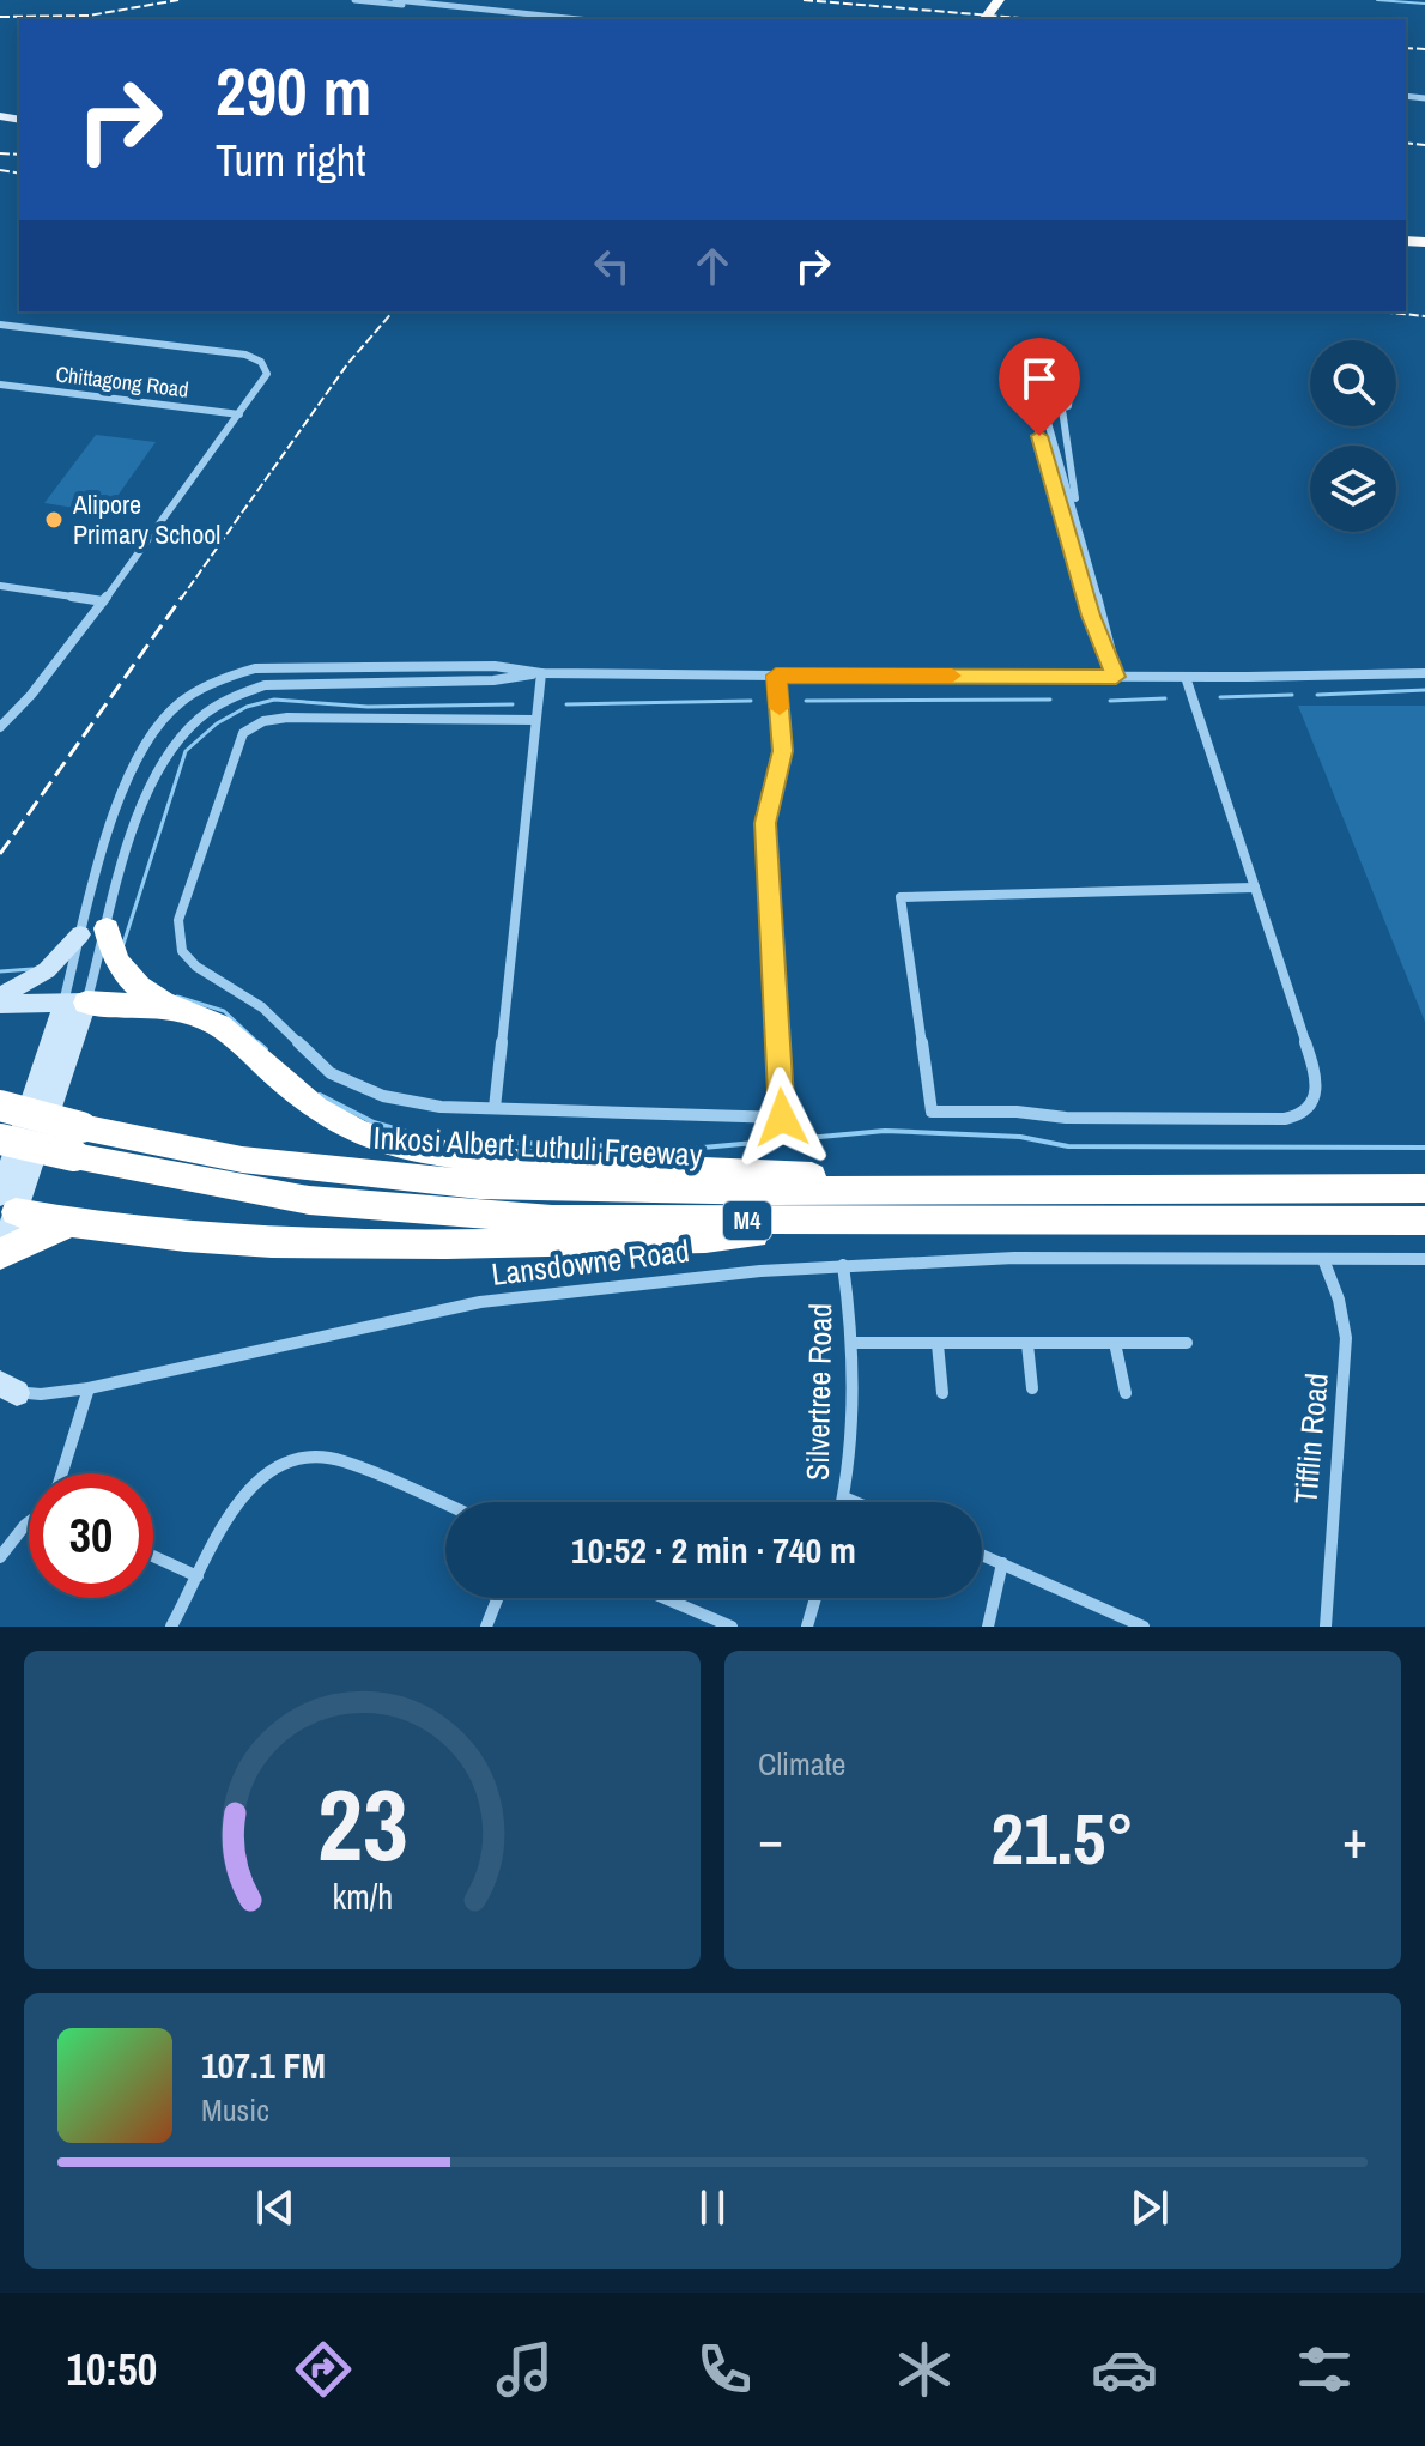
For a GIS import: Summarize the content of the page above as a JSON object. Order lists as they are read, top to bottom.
{
  "streets": {
    "highway": ["Inkosi Albert Luthuli Freeway", "M4"],
    "street": [
      "Chittagong Road",
      "Lansdowne Road",
      "Silvertree Road",
      "Tifflin Road"
    ]
  },
  "crossings": [
    ["Lansdowne Road", "Silvertree Road"],
    ["Lansdowne Road", "Tifflin Road"]
  ],
  "places": ["Alipore Primary School"],
  "page": {
    "turn": ["290 m", "Turn right"],
    "limit": "30",
    "trip": "10:52 · 2 min · 740 m",
    "tile": "Climate",
    "heat": ["−", "21.5°", "+"],
    "song": ["107.1 FM", "Music"],
    "tabs": "10:50",
    "gauge": ["23", "km/h"]
  }
}
